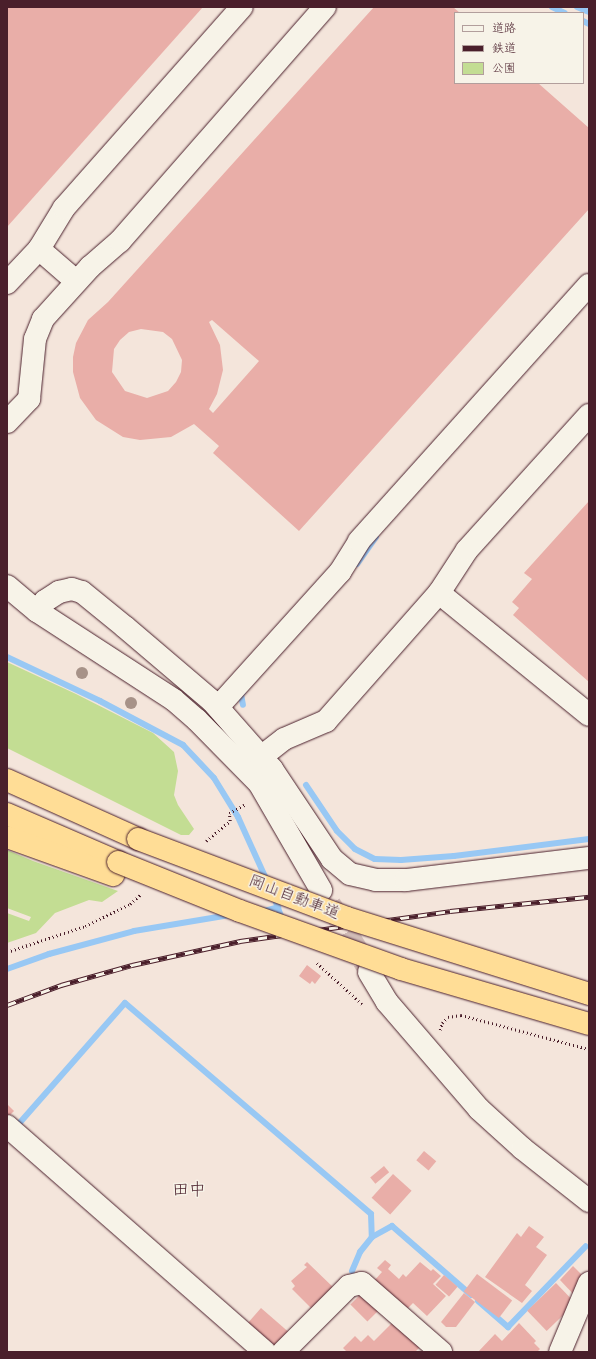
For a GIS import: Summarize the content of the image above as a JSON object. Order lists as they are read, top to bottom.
{
  "streets": {
    "highway": ["岡山自動車道"]
  },
  "districts": ["田中"],
  "legend": ["道路", "鉄道", "公園"]
}
